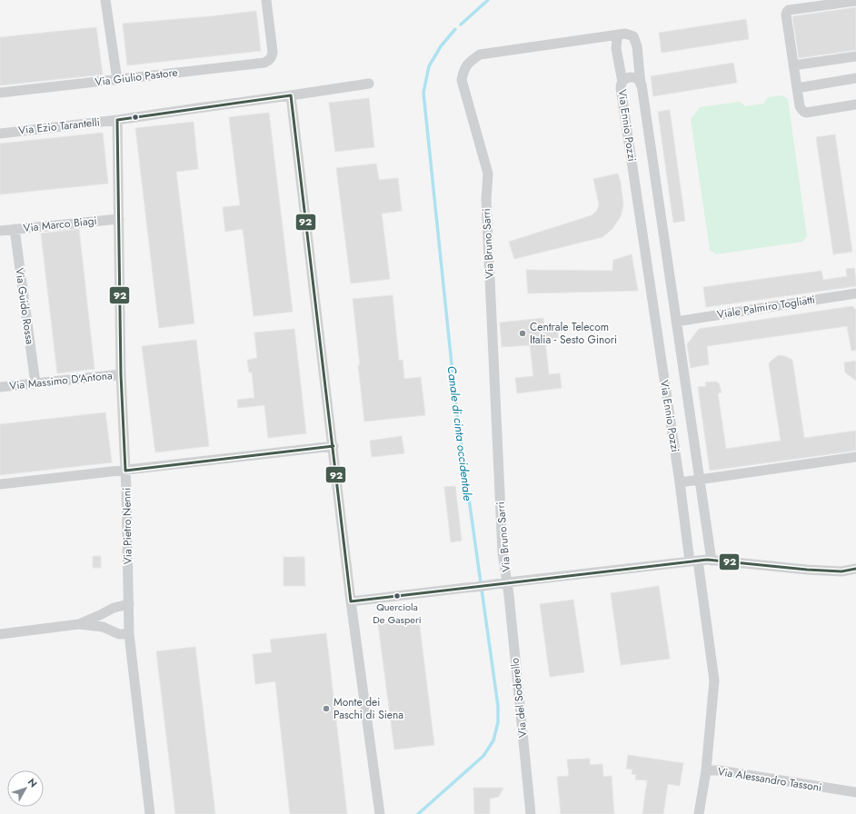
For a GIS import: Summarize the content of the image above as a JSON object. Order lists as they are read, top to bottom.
{
  "streets": {
    "street": [
      "Via Giulio Pastore",
      "Via Ennio Pozzi",
      "Via Ezio Tarantelli",
      "Via Marco Biagi",
      "Via Bruno Sarri",
      "Via Guido Rossa",
      "Viale Palmiro Togliatti",
      "Via Massimo D'Antona",
      "Via Pietro Nenni",
      "Via del Soderello",
      "Via Alessandro Tassoni"
    ]
  },
  "crossings": [
    ["Via Ennio Pozzi", "Viale Palmiro Togliatti"],
    ["Via Ennio Pozzi", "Via Alessandro Tassoni"],
    ["Via Ezio Tarantelli", "Via Pietro Nenni"],
    ["Via Marco Biagi", "Via Guido Rossa"],
    ["Via Marco Biagi", "Via Pietro Nenni"],
    ["Via Bruno Sarri", "Via del Soderello"],
    ["Via Guido Rossa", "Via Massimo D'Antona"],
    ["Via Massimo D'Antona", "Via Pietro Nenni"]
  ],
  "water": ["Canale di cinta occidentale"],
  "places": ["Centrale Telecom Italia - Sesto Ginori", "Querciola De Gasperi", "Monte dei Paschi di Siena"],
  "lines": ["transit line 92"],
  "north": "top right"
}
